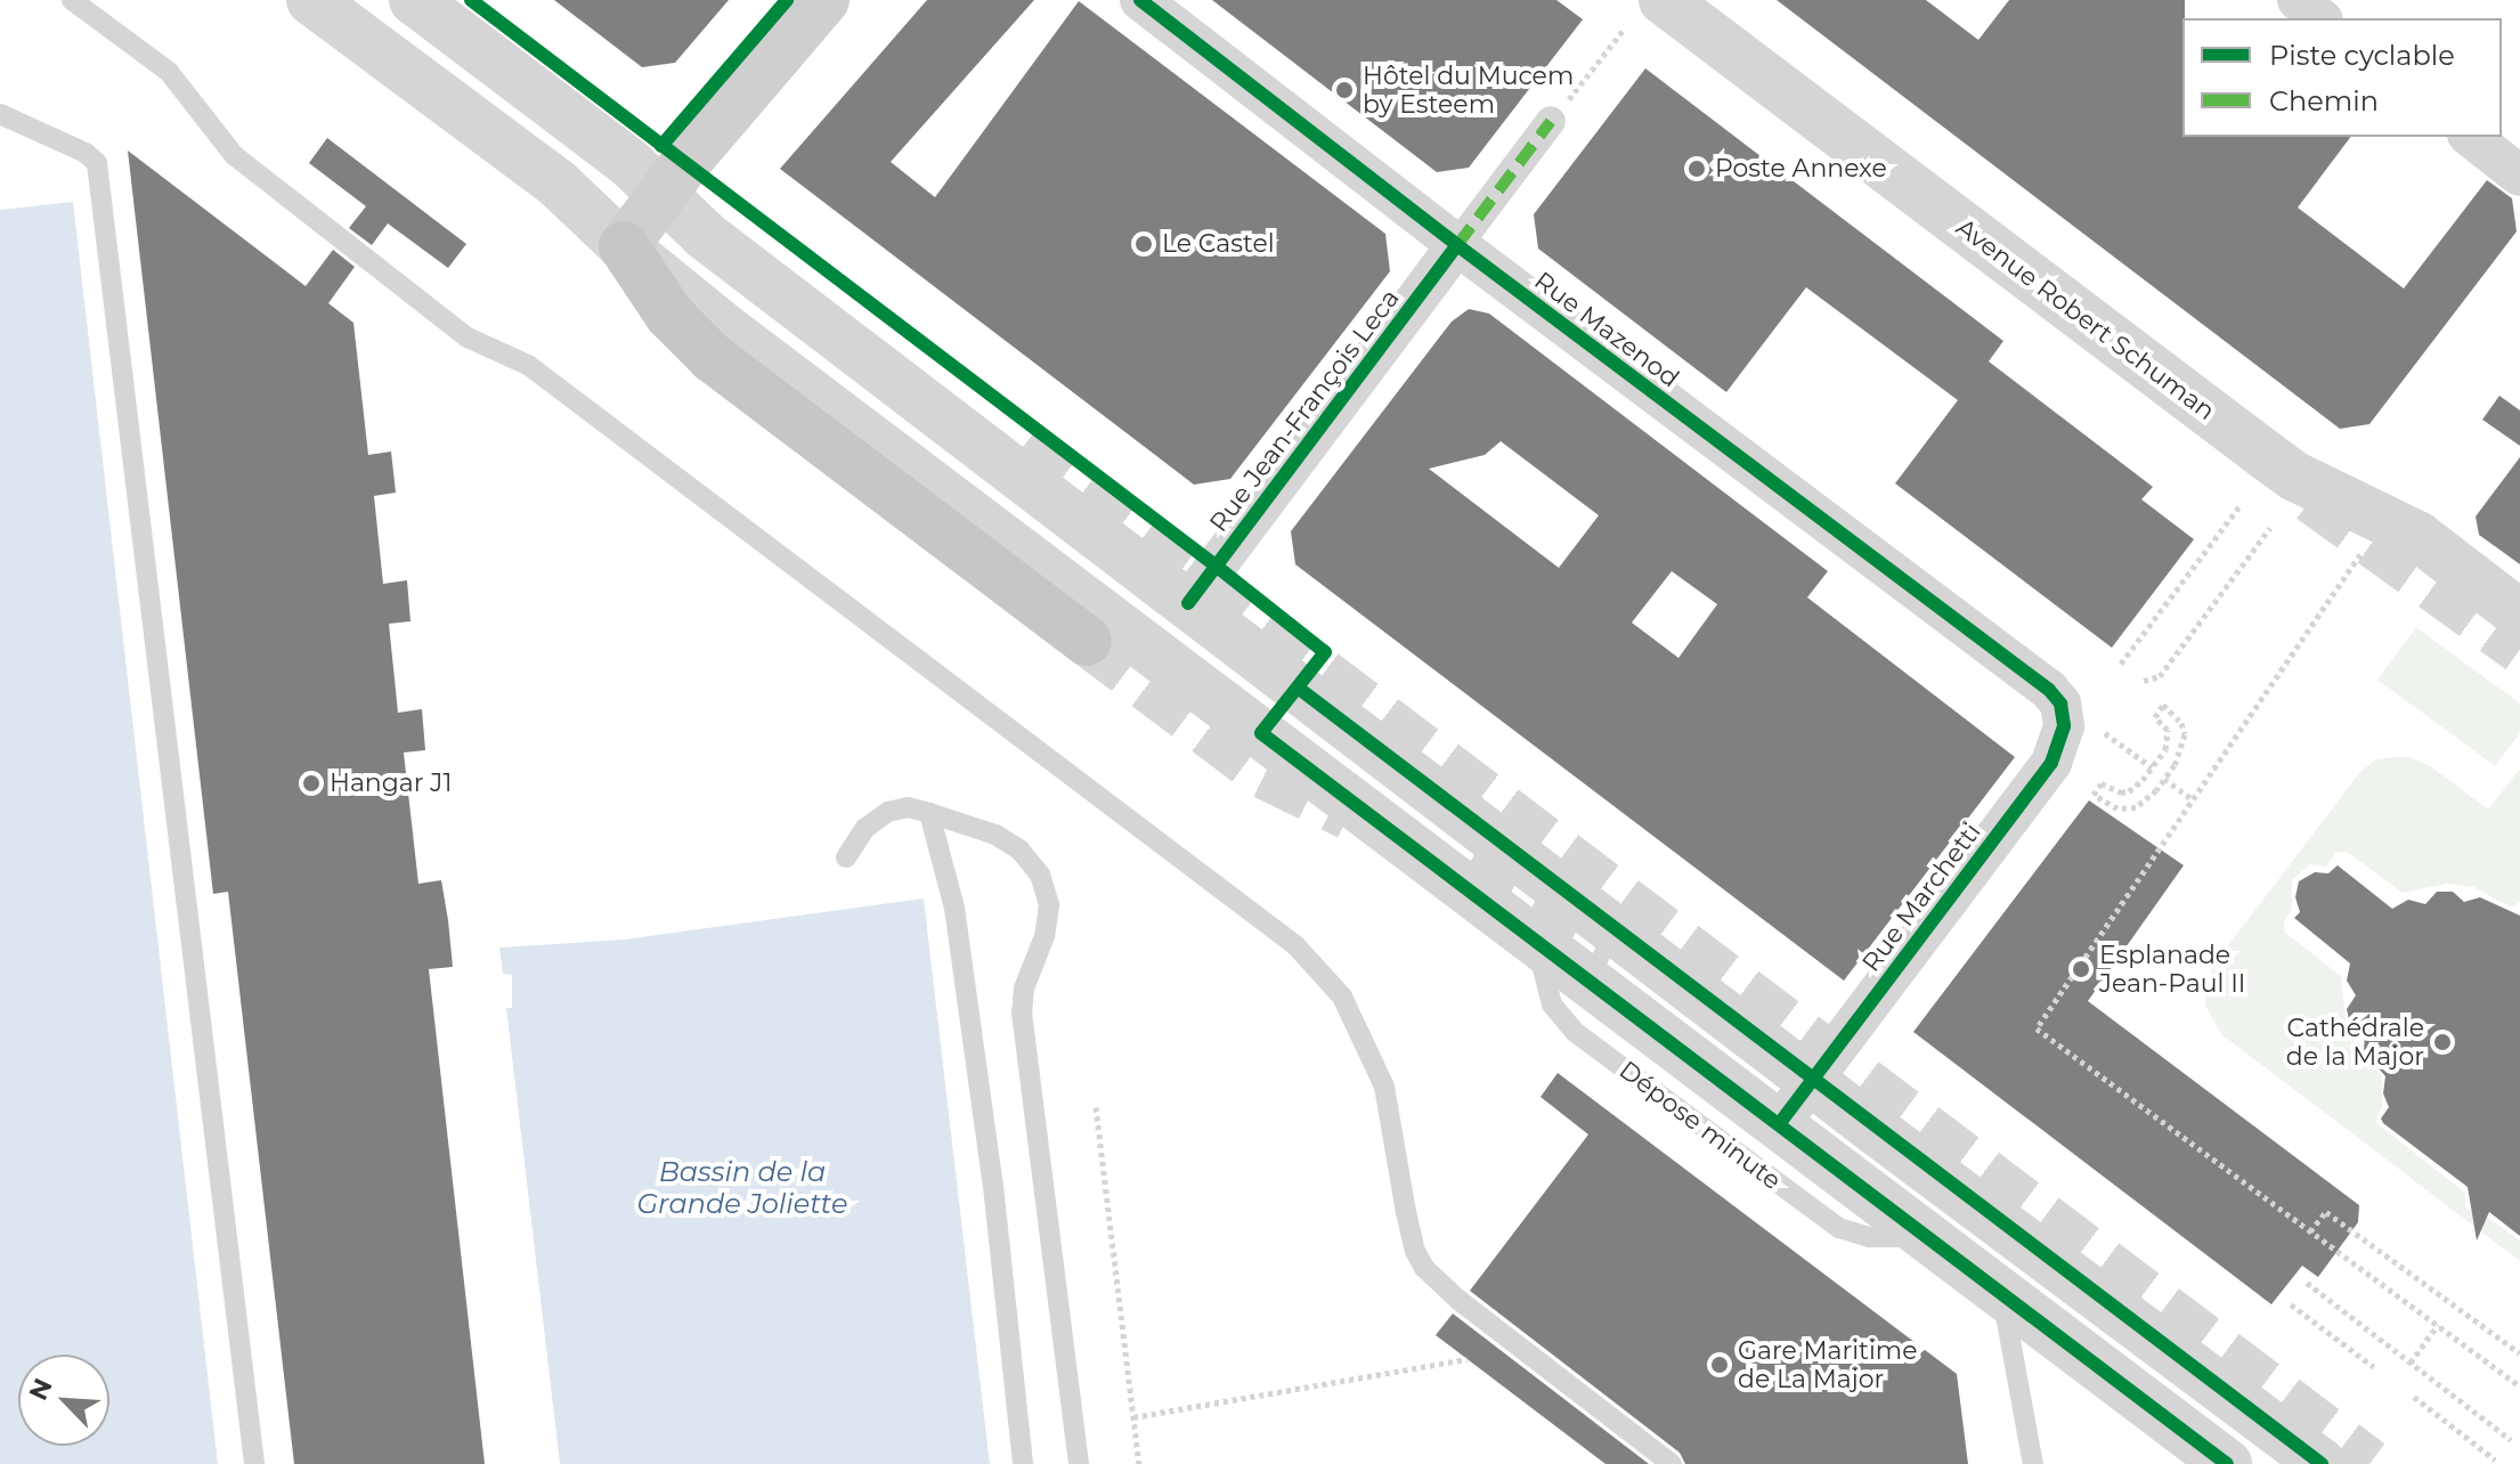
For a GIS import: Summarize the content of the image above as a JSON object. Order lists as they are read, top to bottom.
{
  "streets": {
    "street": [
      "Avenue Robert Schuman",
      "Rue Mazenod",
      "Rue Jean-François Leca",
      "Rue Marchetti"
    ],
    "lane": ["Dépose minute"]
  },
  "crossings": [
    ["Rue Mazenod", "Rue Jean-François Leca"],
    ["Rue Mazenod", "Rue Marchetti"]
  ],
  "water": ["Bassin de la Grande Joliette"],
  "places": [
    "Hôtel du Mucem by Esteem",
    "Poste Annexe",
    "Le Castel",
    "Hangar J1",
    "Esplanade Jean-Paul II",
    "Cathédrale de la Major",
    "Gare Maritime de La Major"
  ],
  "legend": ["Piste cyclable", "Chemin"],
  "north": "top left"
}
